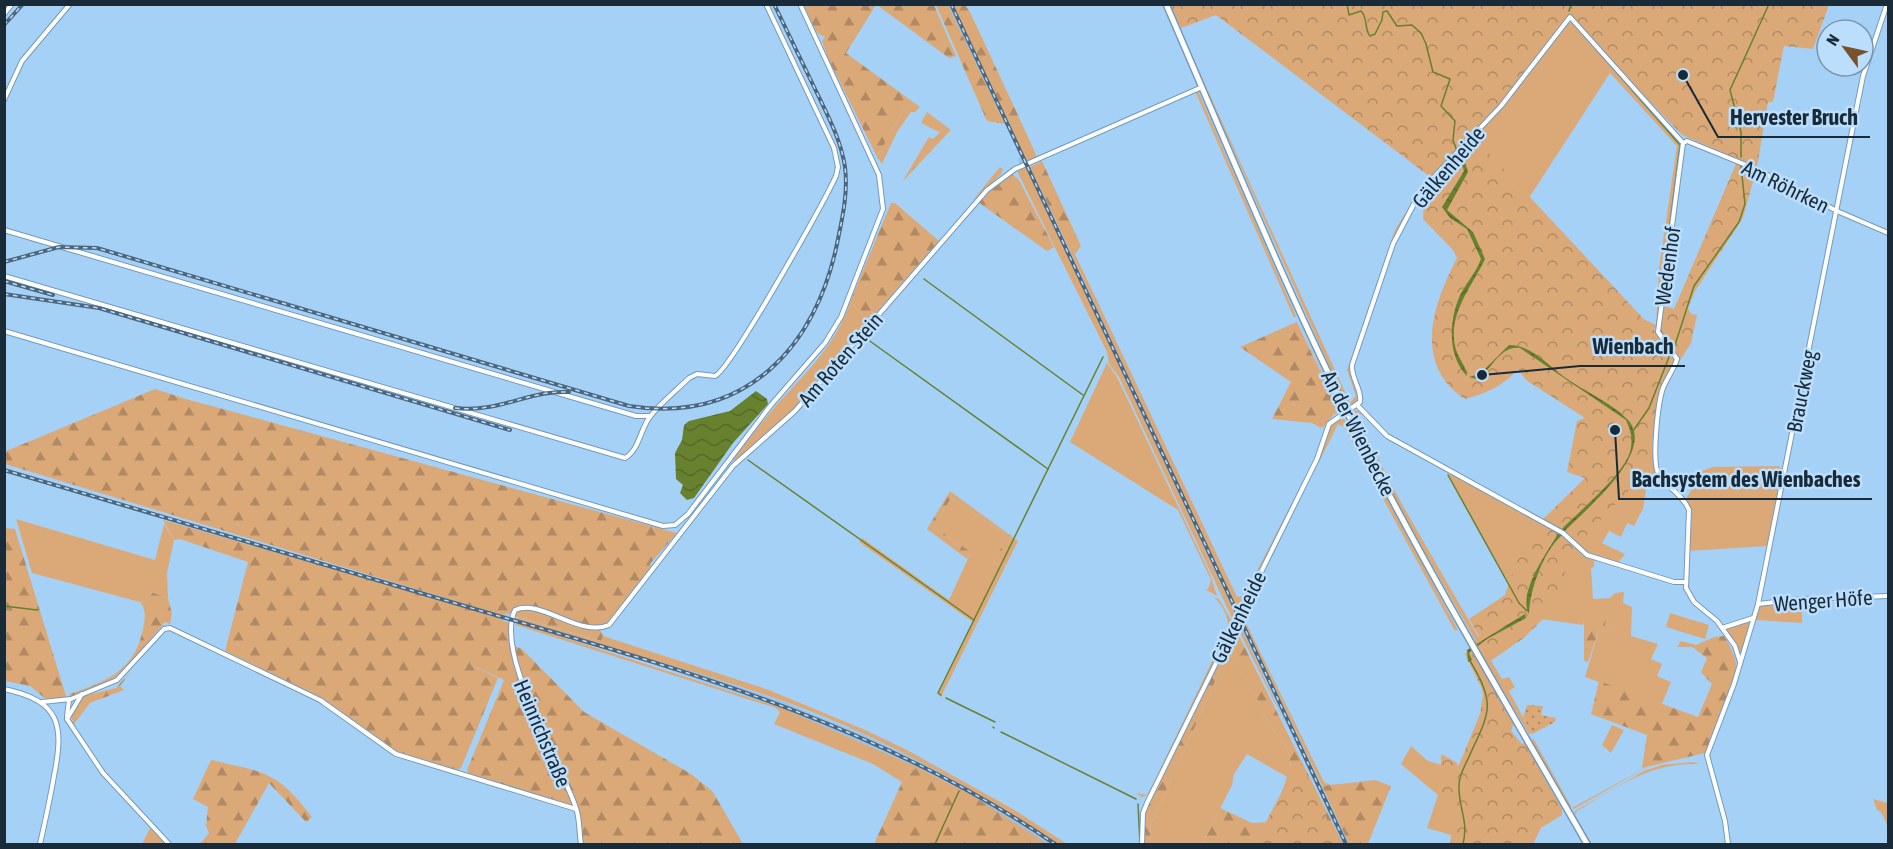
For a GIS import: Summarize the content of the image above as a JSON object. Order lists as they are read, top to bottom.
{
  "streets": {
    "street": [
      "Gälkenheide",
      "Am Röhrken",
      "Wedenhof",
      "Am Roten Stein",
      "Brauckweg",
      "An der Wienbecke",
      "Wenger Höfe",
      "Heinrichstraße"
    ]
  },
  "crossings": [
    ["Gälkenheide", "Am Röhrken"],
    ["Gälkenheide", "Wedenhof"],
    ["Gälkenheide", "An der Wienbecke"],
    ["Am Röhrken", "Wedenhof"],
    ["Am Röhrken", "Brauckweg"],
    ["Am Roten Stein", "An der Wienbecke"],
    ["Am Roten Stein", "Heinrichstraße"],
    ["Brauckweg", "Wenger Höfe"]
  ],
  "places": ["Hervester Bruch", "Wienbach", "Bachsystem des Wienbaches"],
  "north": "top left"
}
